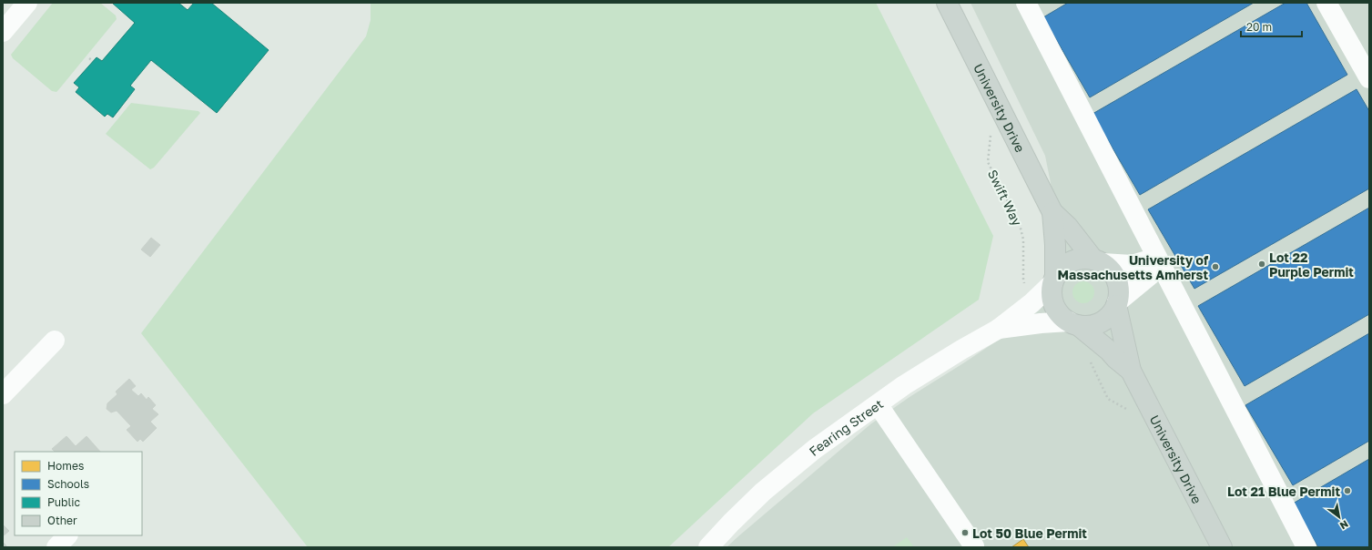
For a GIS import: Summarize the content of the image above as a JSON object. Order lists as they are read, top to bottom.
{
  "streets": {
    "main road": ["University Drive"],
    "street": ["Fearing Street"],
    "path": ["Swift Way"]
  },
  "crossings": [
    ["University Drive", "Fearing Street"]
  ],
  "places": [
    "Lot 22 Purple Permit",
    "University of Massachusetts Amherst",
    "Lot 21 Blue Permit",
    "Lot 50 Blue Permit"
  ],
  "legend": [
    "Homes",
    "Schools",
    "Public",
    "Other"
  ],
  "scale_bar": "20 m",
  "north": "bottom right"
}
